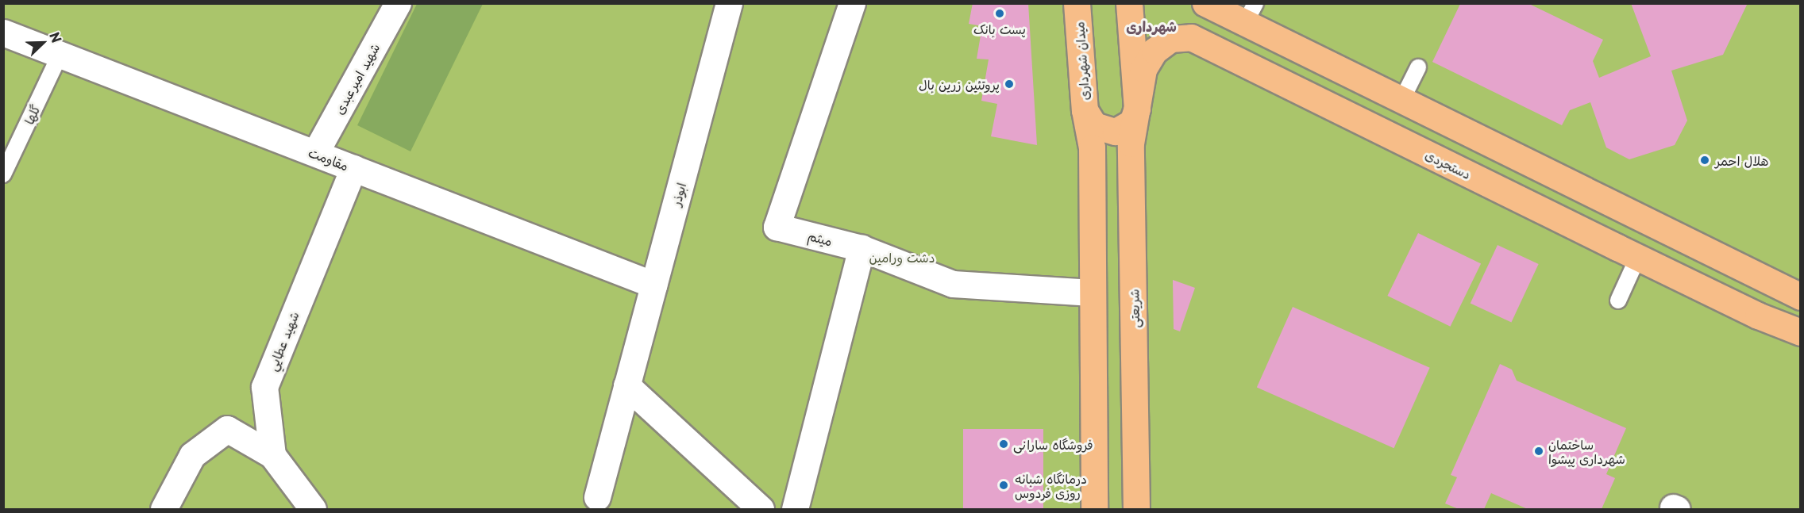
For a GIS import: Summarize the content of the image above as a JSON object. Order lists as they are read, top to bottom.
{
  "streets": {
    "main road": ["میدان شهرداری", "دستجردی", "شریعتی"],
    "street": [
      "شهید امیرعبدی",
      "مقاومت",
      "ابوذر",
      "میثم",
      "شهيد عطايي"
    ],
    "lane": ["گلها"]
  },
  "crossings": [
    ["میدان شهرداری", "دستجردی"],
    ["میدان شهرداری", "شریعتی"],
    ["شهید امیرعبدی", "مقاومت"],
    ["گلها", "مقاومت"],
    ["مقاومت", "ابوذر"],
    ["مقاومت", "شهيد عطايي"],
    ["دستجردی", "شریعتی"]
  ],
  "districts": ["شهرداری"],
  "parks": ["دشت ورامین"],
  "places": [
    "پست بانک",
    "پروتئین زرین بال",
    "هلال احمر",
    "فروشگاه سارانی",
    "ساختمان شهرداری پیشوا",
    "درمانگاه شبانه روزی فردوس"
  ],
  "north": "top right"
}
